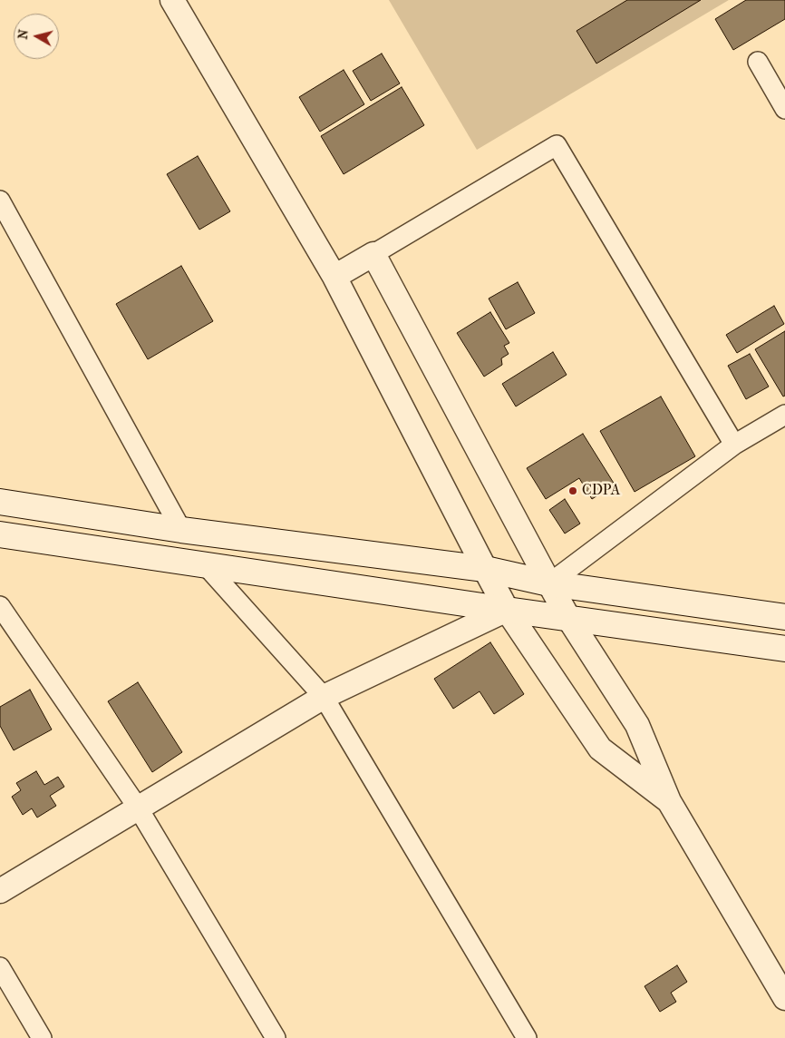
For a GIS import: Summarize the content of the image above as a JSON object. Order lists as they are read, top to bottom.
{
  "places": ["CDPA"],
  "north": "left"
}
